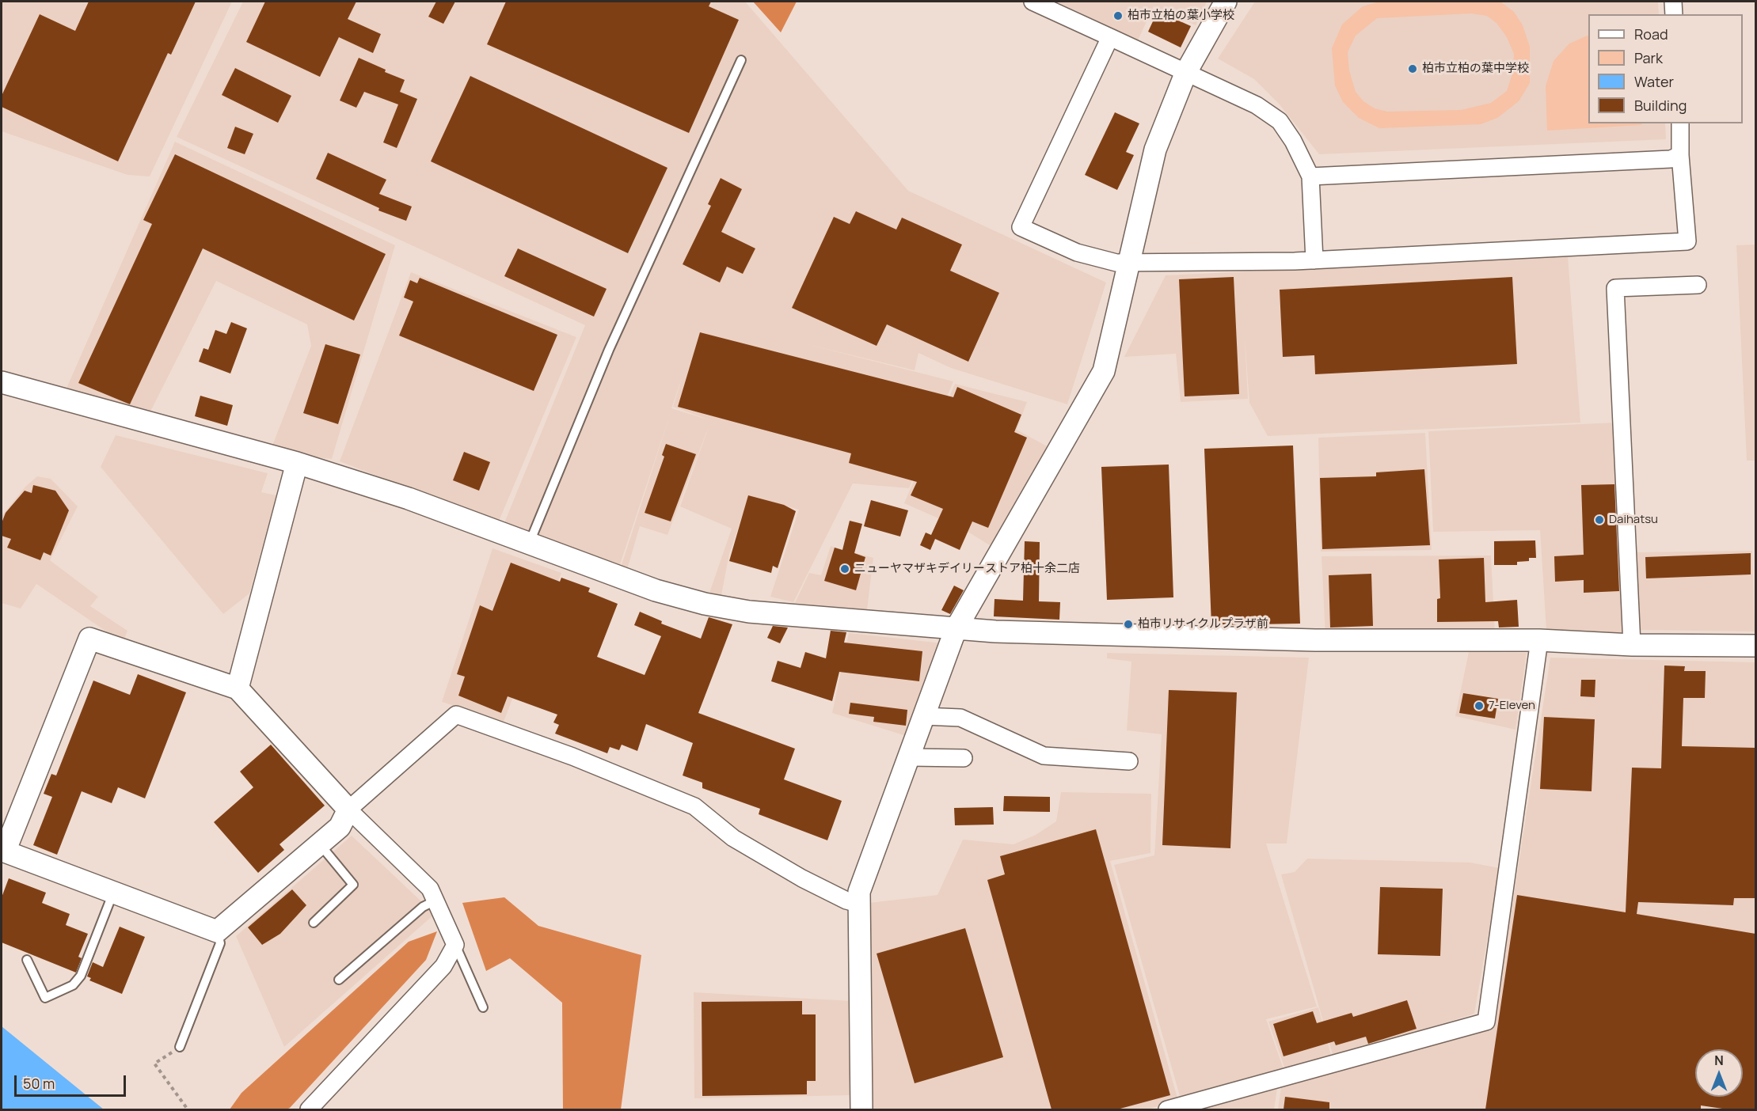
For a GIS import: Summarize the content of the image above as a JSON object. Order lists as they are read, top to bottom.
{
  "places": [
    "柏市立柏の葉小学校",
    "柏市立柏の葉中学校",
    "Daihatsu",
    "ニューヤマザキデイリーストア柏十余二店",
    "柏市リサイクルプラザ前",
    "7-Eleven"
  ],
  "legend": [
    "Road",
    "Park",
    "Water",
    "Building"
  ],
  "scale_bar": "50 m",
  "north": "top"
}
